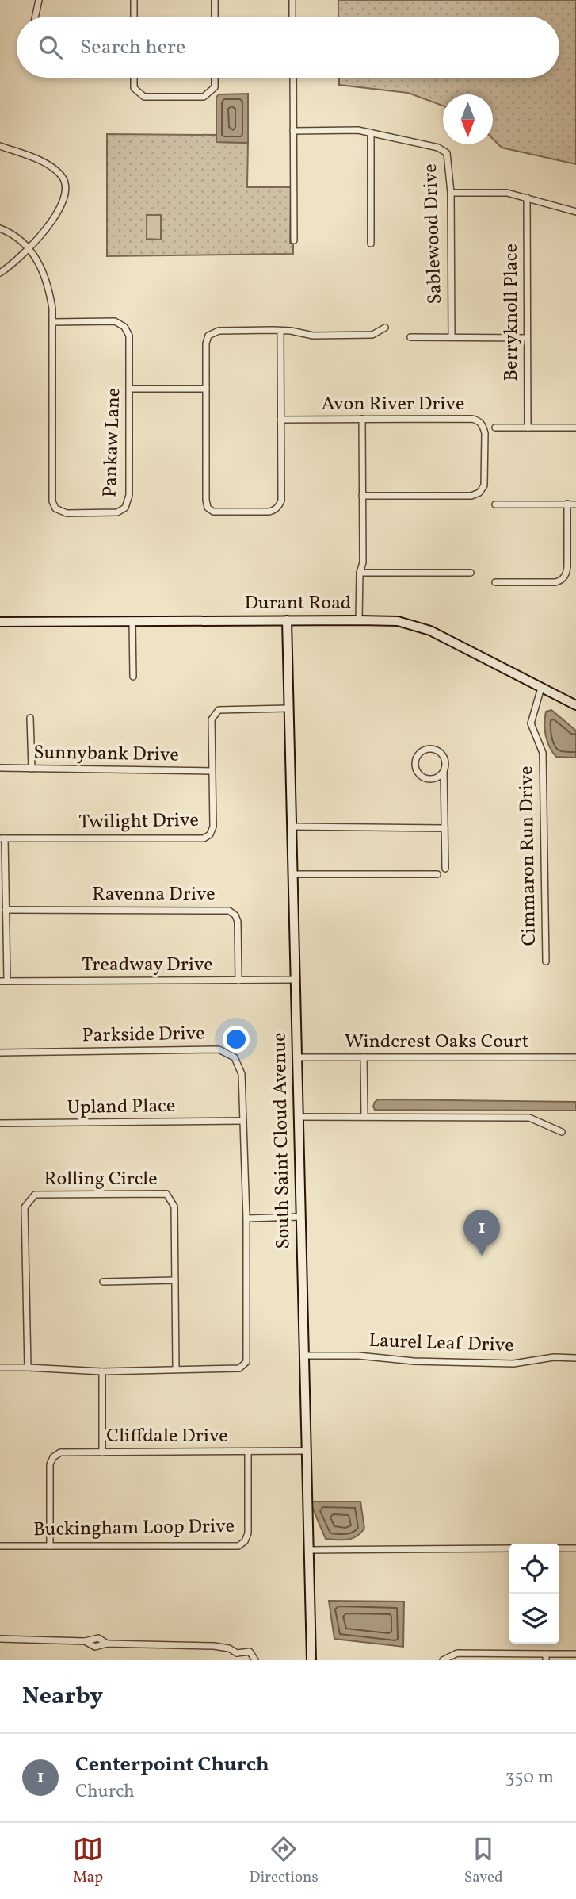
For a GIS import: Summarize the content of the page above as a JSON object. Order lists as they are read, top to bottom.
{
  "streets": {
    "street": [
      "Sablewood Drive",
      "Berryknoll Place",
      "Avon River Drive",
      "Pankaw Lane",
      "Durant Road",
      "Sunnybank Drive",
      "Twilight Drive",
      "Cimmaron Run Drive",
      "Ravenna Drive",
      "Treadway Drive",
      "Parkside Drive",
      "Windcrest Oaks Court",
      "Upland Place",
      "South Saint Cloud Avenue",
      "Rolling Circle",
      "Laurel Leaf Drive",
      "Cliffdale Drive",
      "Buckingham Loop Drive"
    ]
  },
  "crossings": [
    ["Durant Road", "Cimmaron Run Drive"],
    ["Durant Road", "South Saint Cloud Avenue"],
    ["Sunnybank Drive", "Twilight Drive"],
    ["Twilight Drive", "South Saint Cloud Avenue"],
    ["Ravenna Drive", "Treadway Drive"],
    ["Treadway Drive", "South Saint Cloud Avenue"],
    ["Parkside Drive", "Upland Place"],
    ["Parkside Drive", "Rolling Circle"],
    ["Windcrest Oaks Court", "South Saint Cloud Avenue"],
    ["South Saint Cloud Avenue", "Laurel Leaf Drive"],
    ["South Saint Cloud Avenue", "Cliffdale Drive"],
    ["Cliffdale Drive", "Buckingham Loop Drive"]
  ],
  "north": "bottom",
  "page": {
    "search": "Search here",
    "pins": "1",
    "heading": "Nearby",
    "list": [
      {
        "mark": "1",
        "name": "Centerpoint Church",
        "note": "Church",
        "value": "350 m"
      }
    ],
    "nav": ["Map", "Directions", "Saved"]
  }
}
